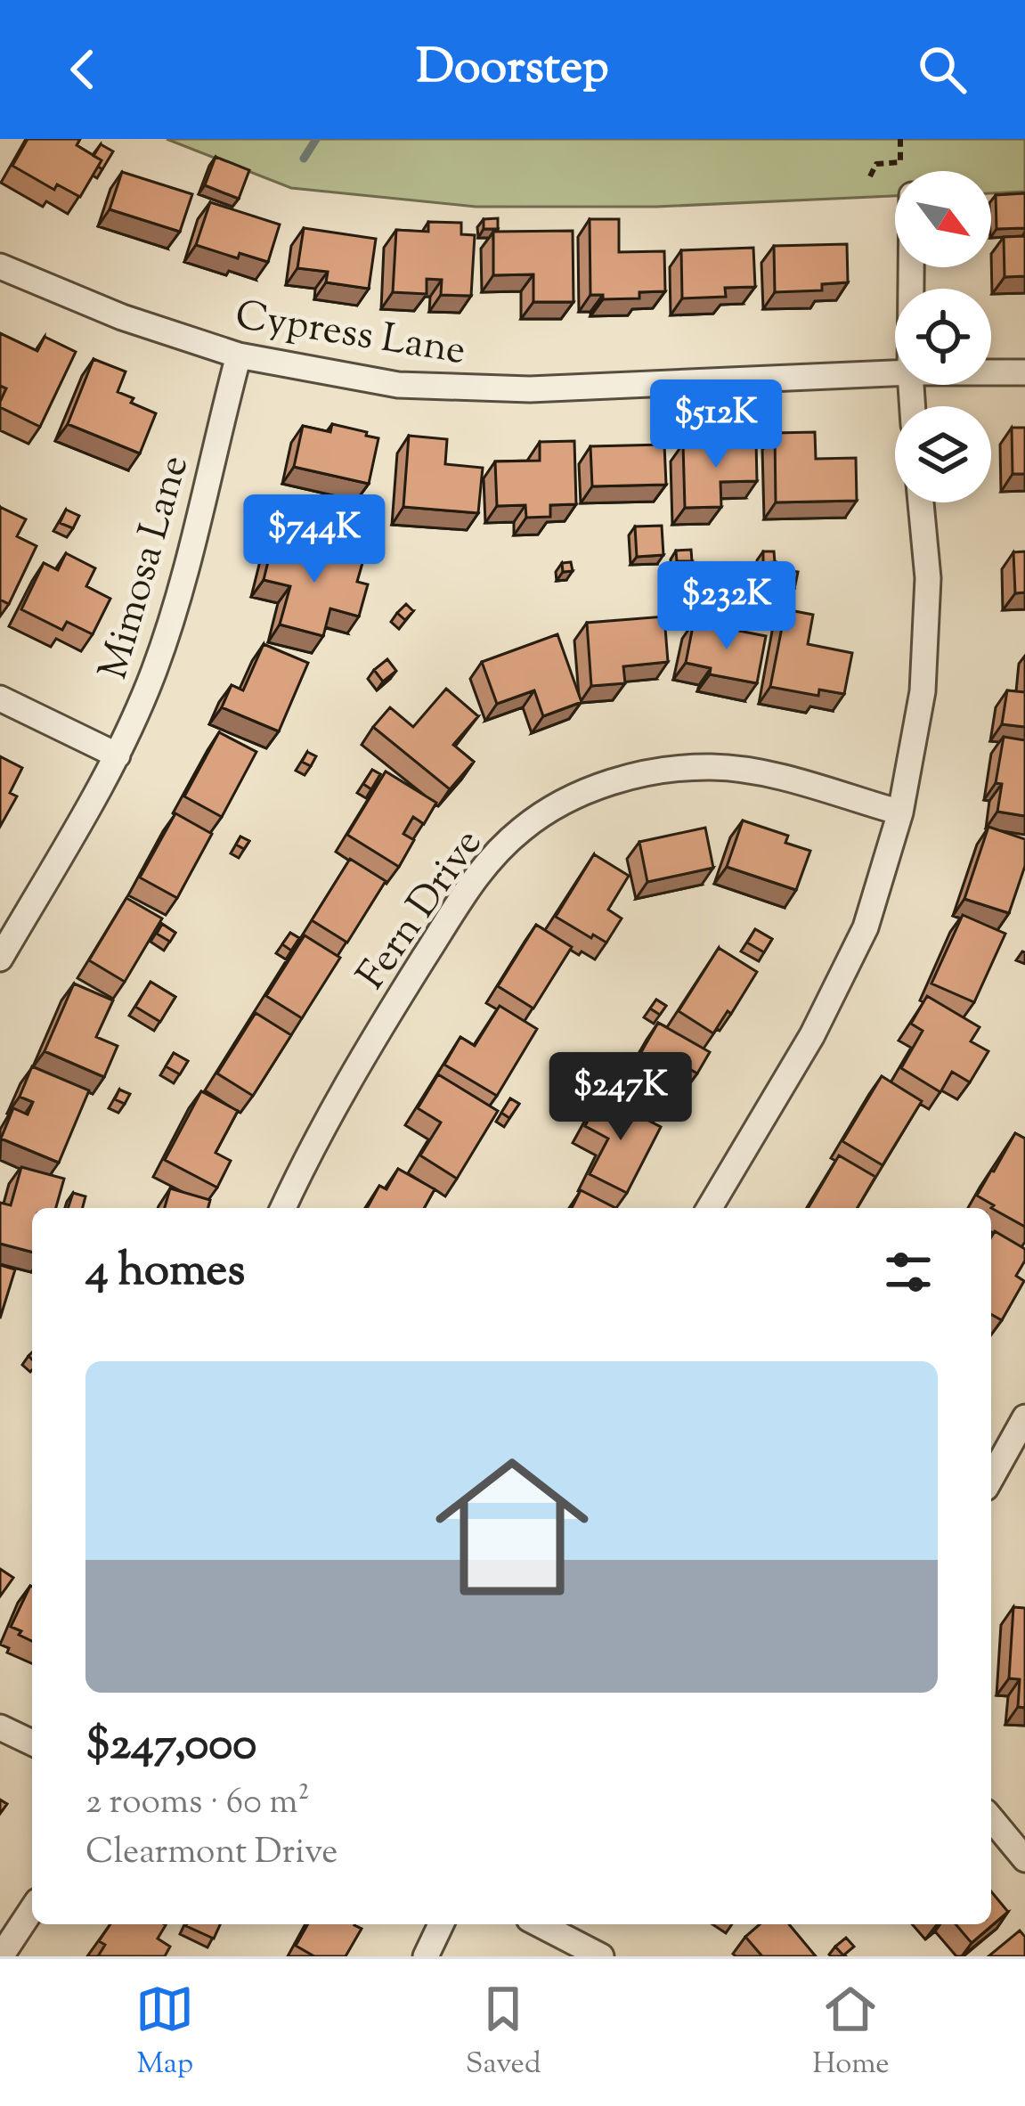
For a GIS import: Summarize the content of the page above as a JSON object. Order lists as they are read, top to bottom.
{
  "streets": {
    "street": ["Cypress Lane", "Mimosa Lane", "Fern Drive"]
  },
  "crossings": [
    ["Cypress Lane", "Mimosa Lane"]
  ],
  "north": "bottom right",
  "page": {
    "header": "Doorstep",
    "price": [
      "$512K",
      "$744K",
      "$232K",
      "$247K"
    ],
    "heading": "4 homes",
    "list": [
      {
        "name": "$247,000",
        "note": "2 rooms · 60 m² · Clearmont Drive"
      }
    ],
    "tabs": ["Map", "Saved", "Home"]
  }
}
